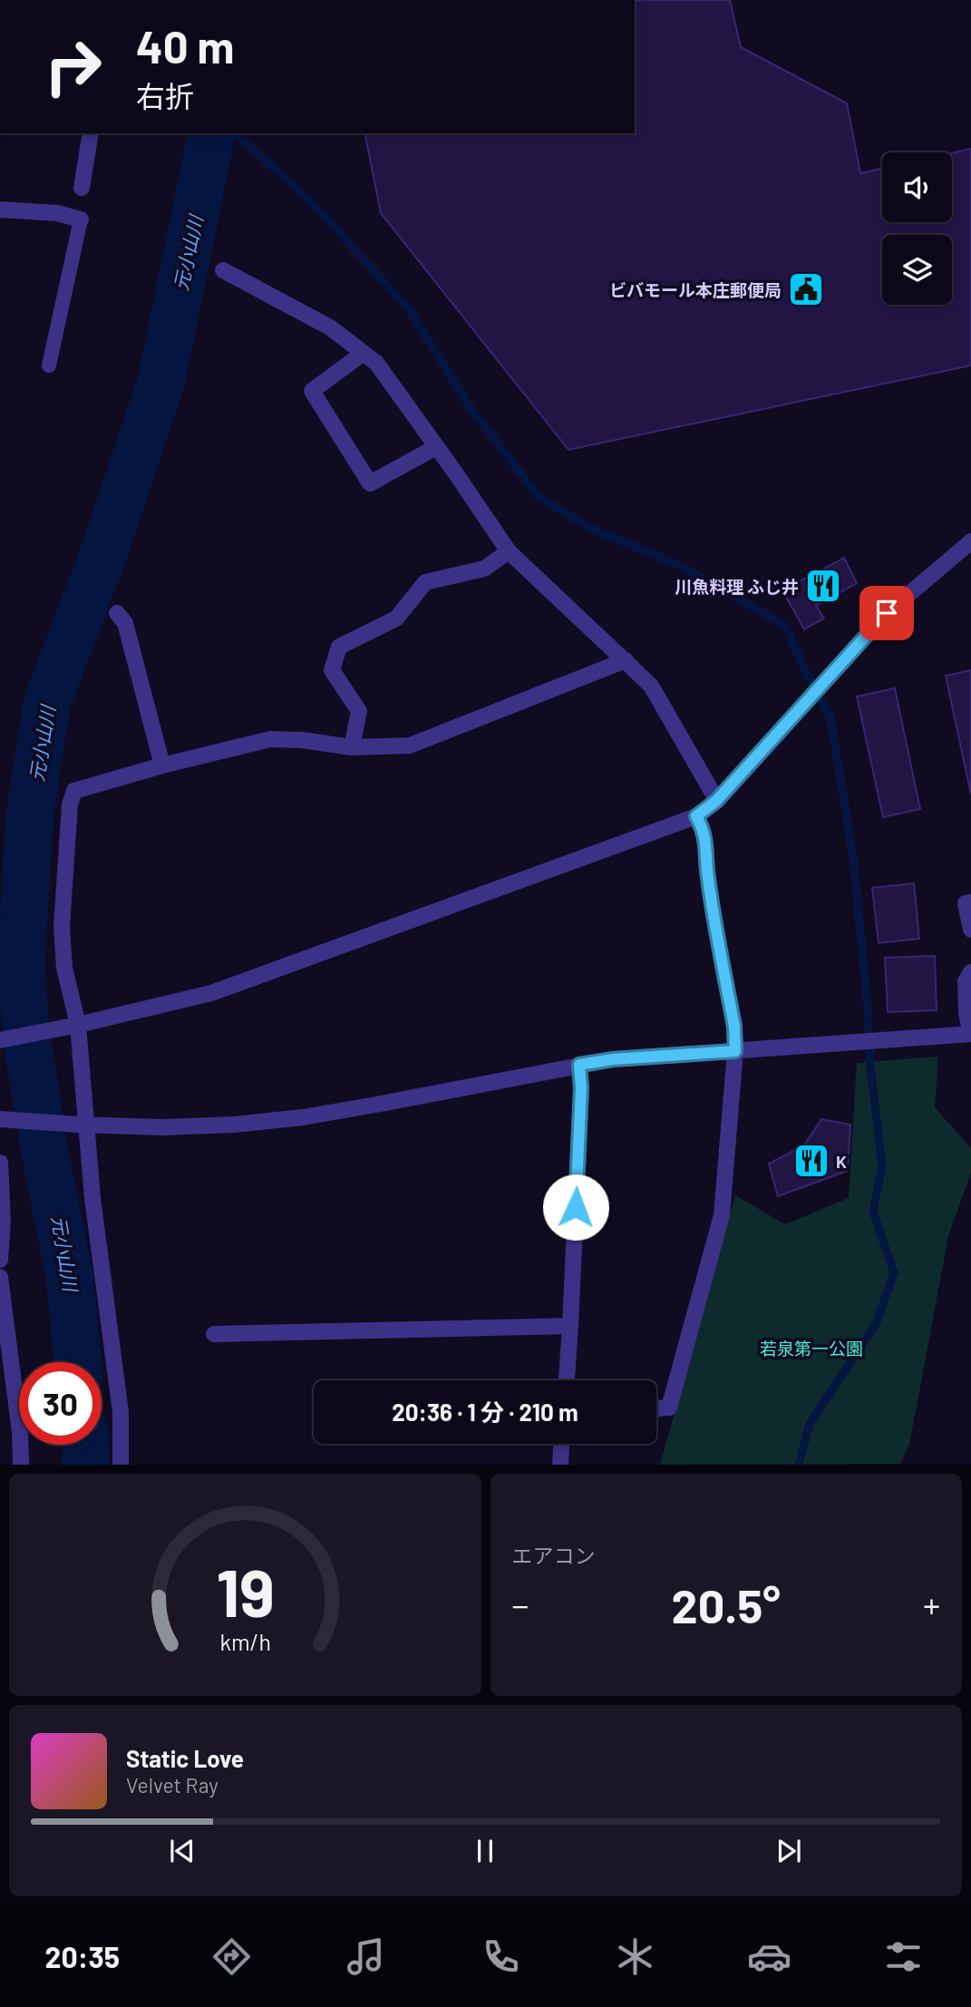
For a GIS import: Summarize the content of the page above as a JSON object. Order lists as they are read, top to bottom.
{
  "water": ["元小山川"],
  "parks": ["若泉第一公園"],
  "places": {
    "public building": ["ビバモール本庄郵便局"],
    "restaurant": ["川魚料理 ふじ井", "K"]
  },
  "page": {
    "turn": ["40 m", "右折"],
    "limit": "30",
    "trip": "20:36 · 1 分 · 210 m",
    "tile": "エアコン",
    "heat": ["−", "20.5°", "+"],
    "song": ["Static Love", "Velvet Ray"],
    "tabs": "20:35",
    "gauge": ["19", "km/h"]
  }
}
